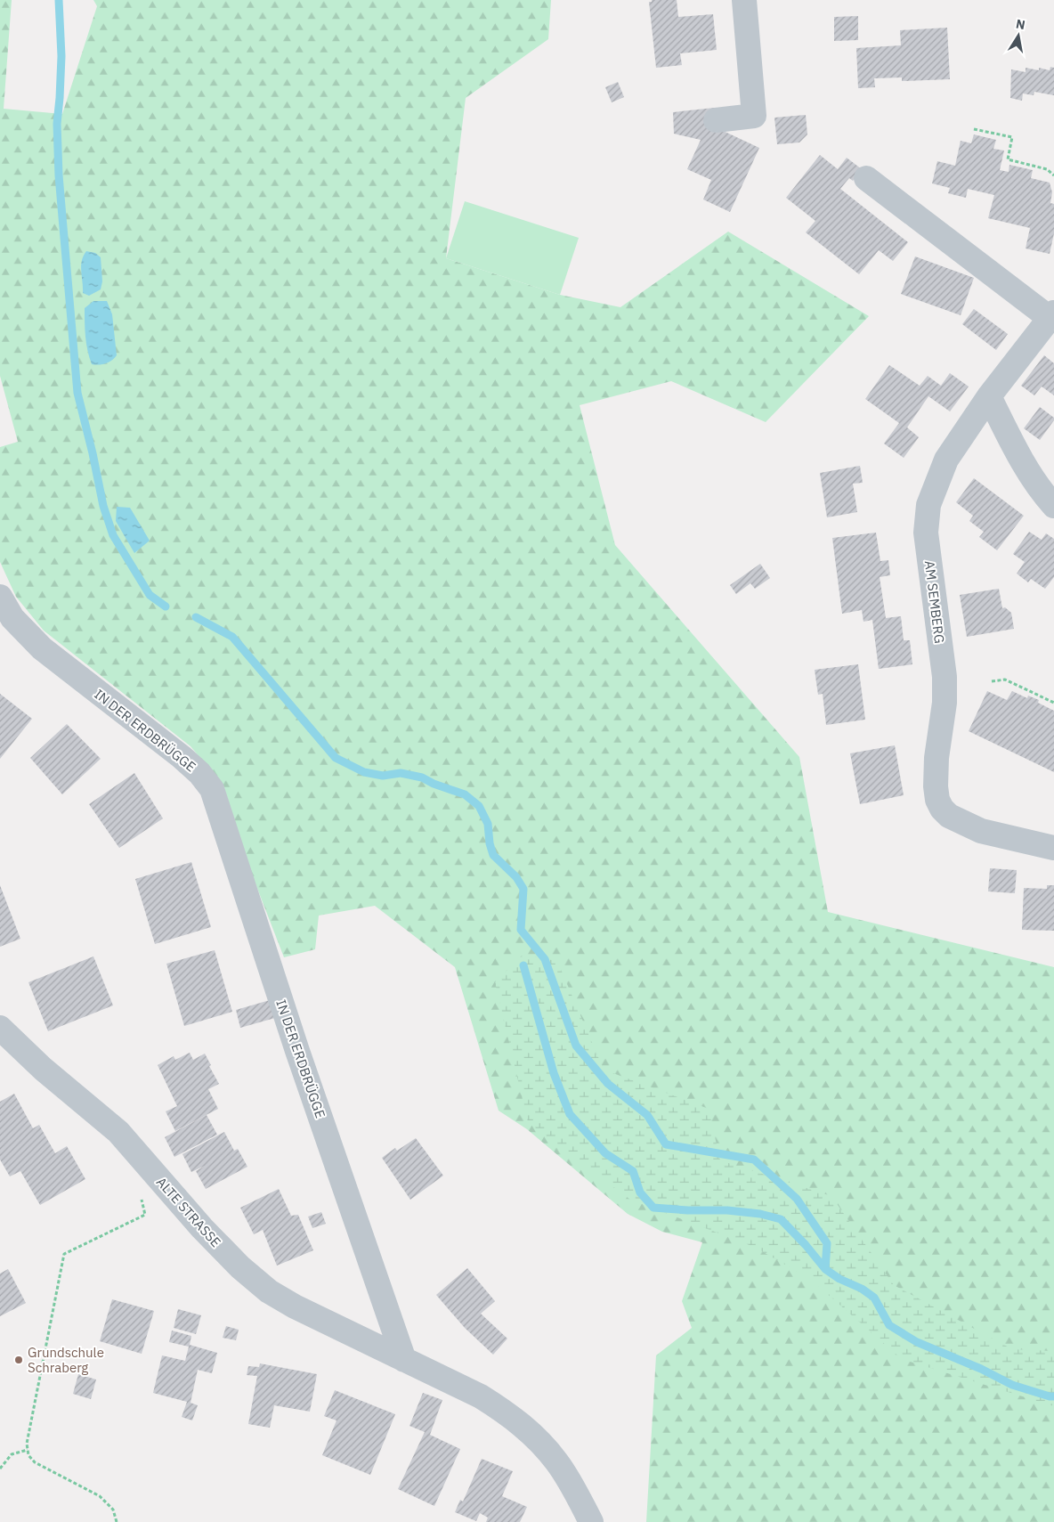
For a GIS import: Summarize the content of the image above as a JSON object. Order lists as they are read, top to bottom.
{
  "streets": {
    "street": ["AM SEMBERG", "IN DER ERDBRÜGGE", "ALTE STRASSE"]
  },
  "crossings": [
    ["IN DER ERDBRÜGGE", "ALTE STRASSE"]
  ],
  "places": ["Grundschule Schraberg"],
  "north": "top"
}
